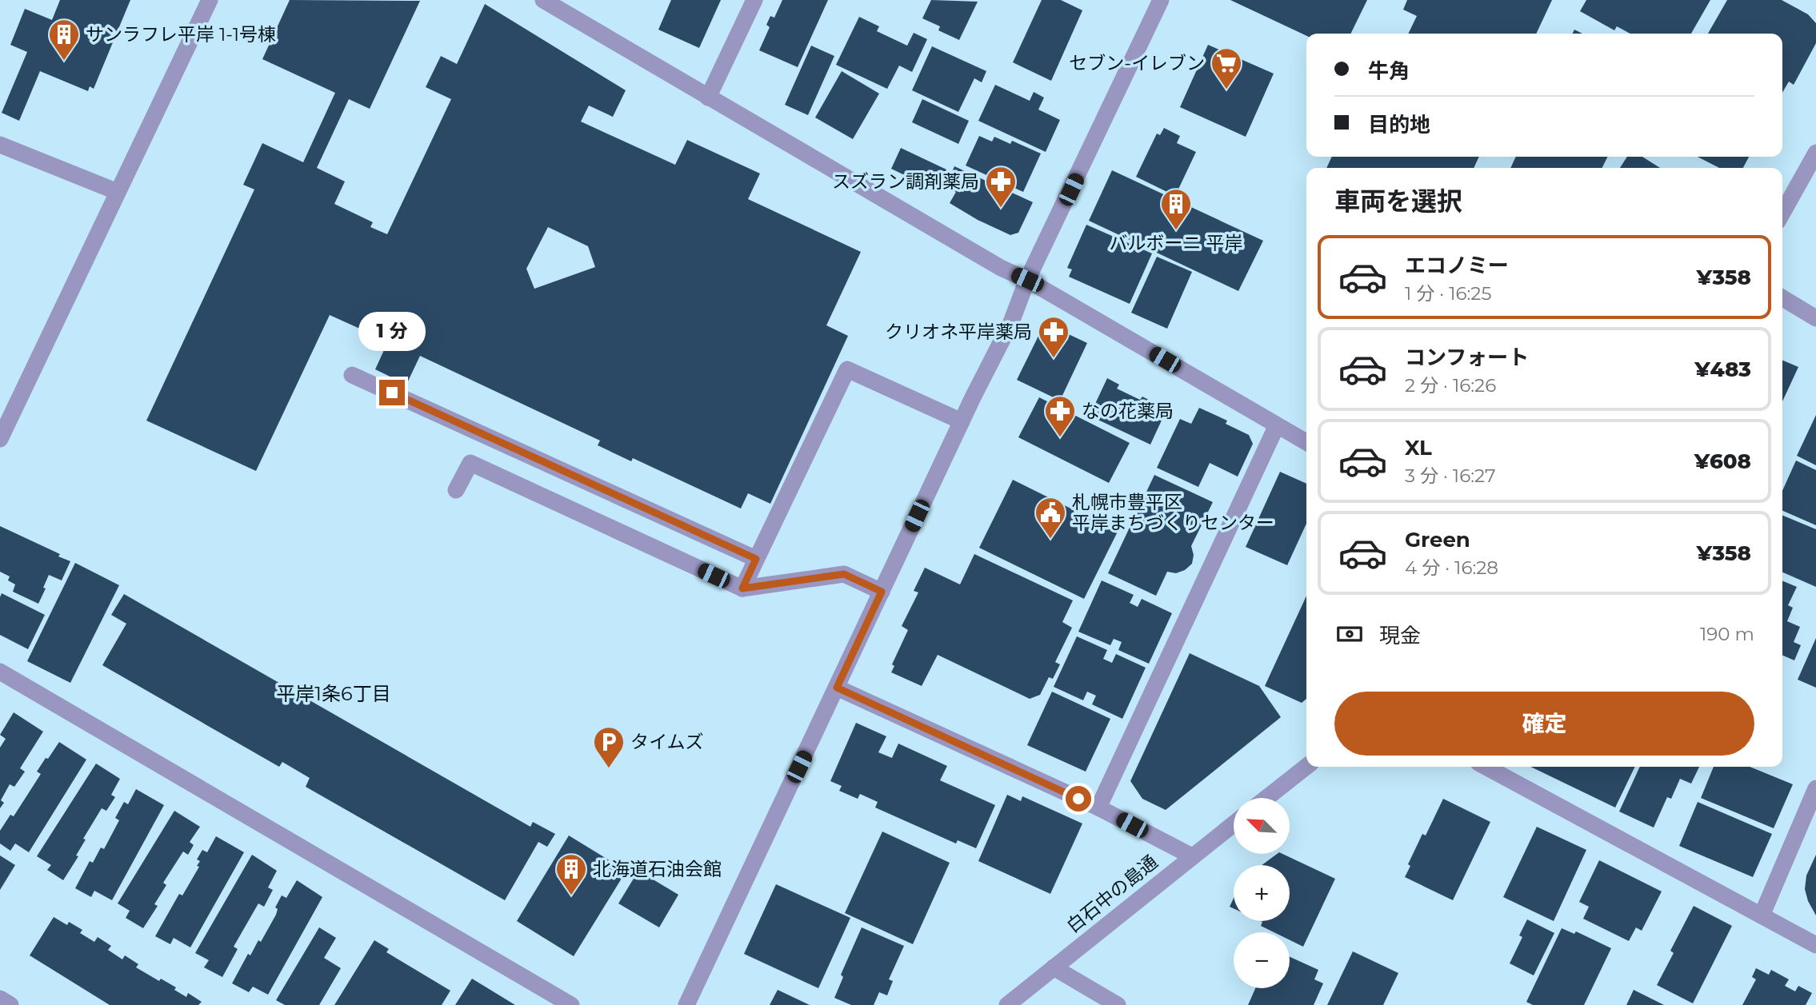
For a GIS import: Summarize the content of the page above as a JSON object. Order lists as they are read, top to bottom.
{
  "streets": {
    "street": ["白石中の島通"]
  },
  "districts": ["平岸1条6丁目"],
  "places": {
    "building": ["サンラフレ平岸 1-1号棟", "バルボーニ 平岸", "北海道石油会館"],
    "supermarket": ["セブン-イレブン"],
    "pharmacy": ["スズラン調剤薬局", "クリオネ平岸薬局", "なの花薬局"],
    "public building": ["札幌市豊平区 平岸まちづくりセンター"],
    "parking": ["タイムズ"]
  },
  "north": "top left",
  "page": {
    "banner": ["牛角", "目的地"],
    "heading": "車両を選択",
    "list": [
      {
        "name": "エコノミー",
        "note": "1 分 · 16:25",
        "value": "¥358"
      },
      {
        "name": "コンフォート",
        "note": "2 分 · 16:26",
        "value": "¥483"
      },
      {
        "name": "XL",
        "note": "3 分 · 16:27",
        "value": "¥608"
      },
      {
        "name": "Green",
        "note": "4 分 · 16:28",
        "value": "¥358"
      }
    ],
    "bubble": "1 分",
    "pay": ["現金", "190 m"],
    "buttons": "確定",
    "map_buttons": ["+", "−"]
  }
}
